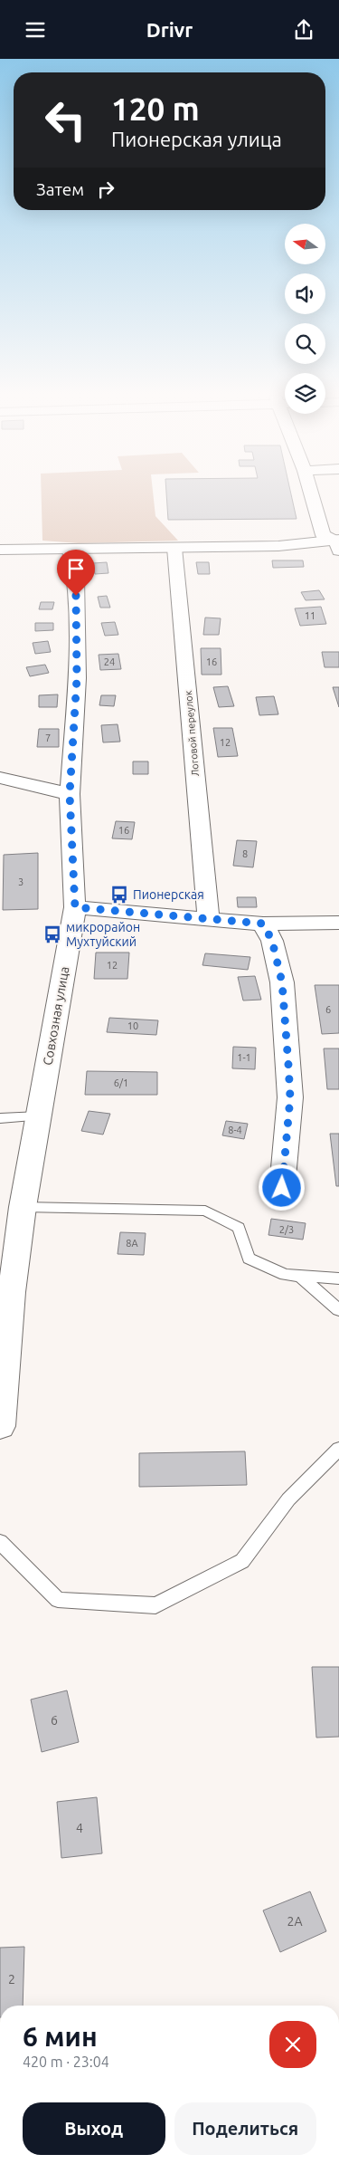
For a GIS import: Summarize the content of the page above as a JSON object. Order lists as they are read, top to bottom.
{
  "streets": {
    "street": ["Логовой переулок", "Совхозная улица"]
  },
  "places": {
    "bus stop": ["Пионерская", "микрорайон Мухтуйский"]
  },
  "house_numbers": [
    "11",
    "24",
    "16",
    "7",
    "12",
    "16",
    "8",
    "3",
    "12",
    "6",
    "10",
    "1-1",
    "6/1",
    "8-4",
    "2/3",
    "8А",
    "6",
    "4",
    "2А",
    "2"
  ],
  "north": "left",
  "page": {
    "header": "Drivr",
    "turn": ["120 m", "Пионерская улица"],
    "then": "Затем",
    "heading": ["6 мин", "420 m · 23:04"],
    "buttons": ["Выход", "Поделиться"]
  }
}
